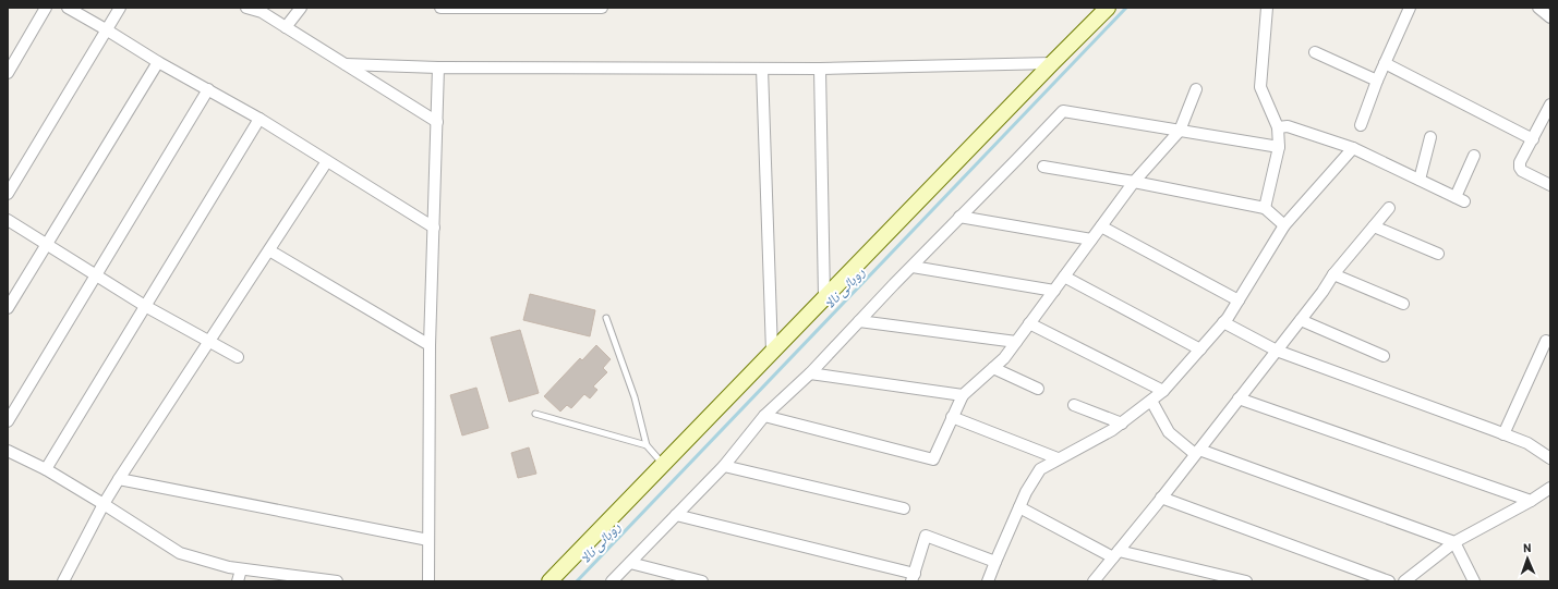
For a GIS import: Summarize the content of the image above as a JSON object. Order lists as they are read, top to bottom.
{
  "water": ["روہائی نالا"],
  "north": "top"
}
